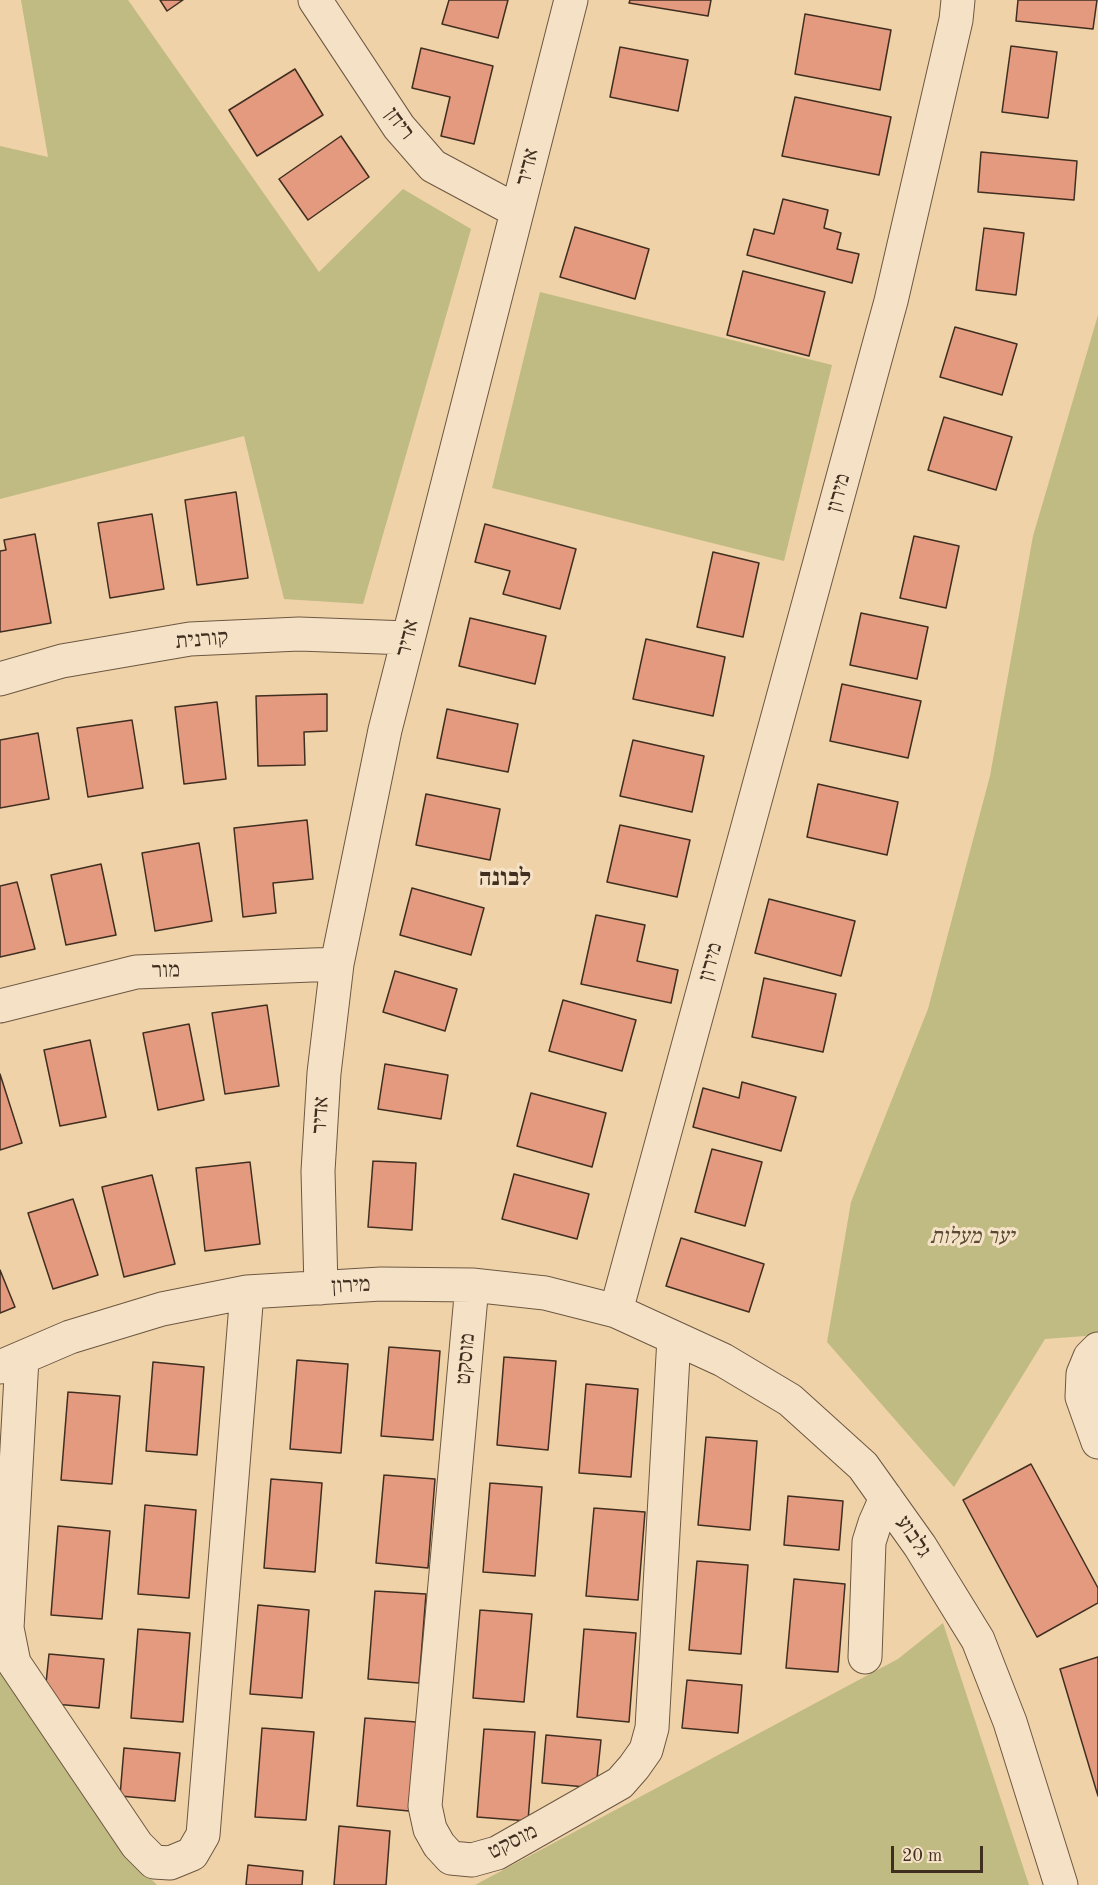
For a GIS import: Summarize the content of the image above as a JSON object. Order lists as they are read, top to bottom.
{
  "streets": {
    "street": [
      "ריחן",
      "אדיר",
      "מירון",
      "קורנית",
      "מור",
      "מוסקט",
      "גלבוע"
    ]
  },
  "crossings": [
    ["ריחן", "אדיר"],
    ["אדיר", "מירון"],
    ["אדיר", "קורנית"],
    ["אדיר", "מור"],
    ["מירון", "מוסקט"],
    ["מירון", "גלבוע"],
    ["מוסקט", "גלבוע"]
  ],
  "districts": ["לבונה"],
  "parks": ["יער מעלות"],
  "scale_bar": "20 m"
}
